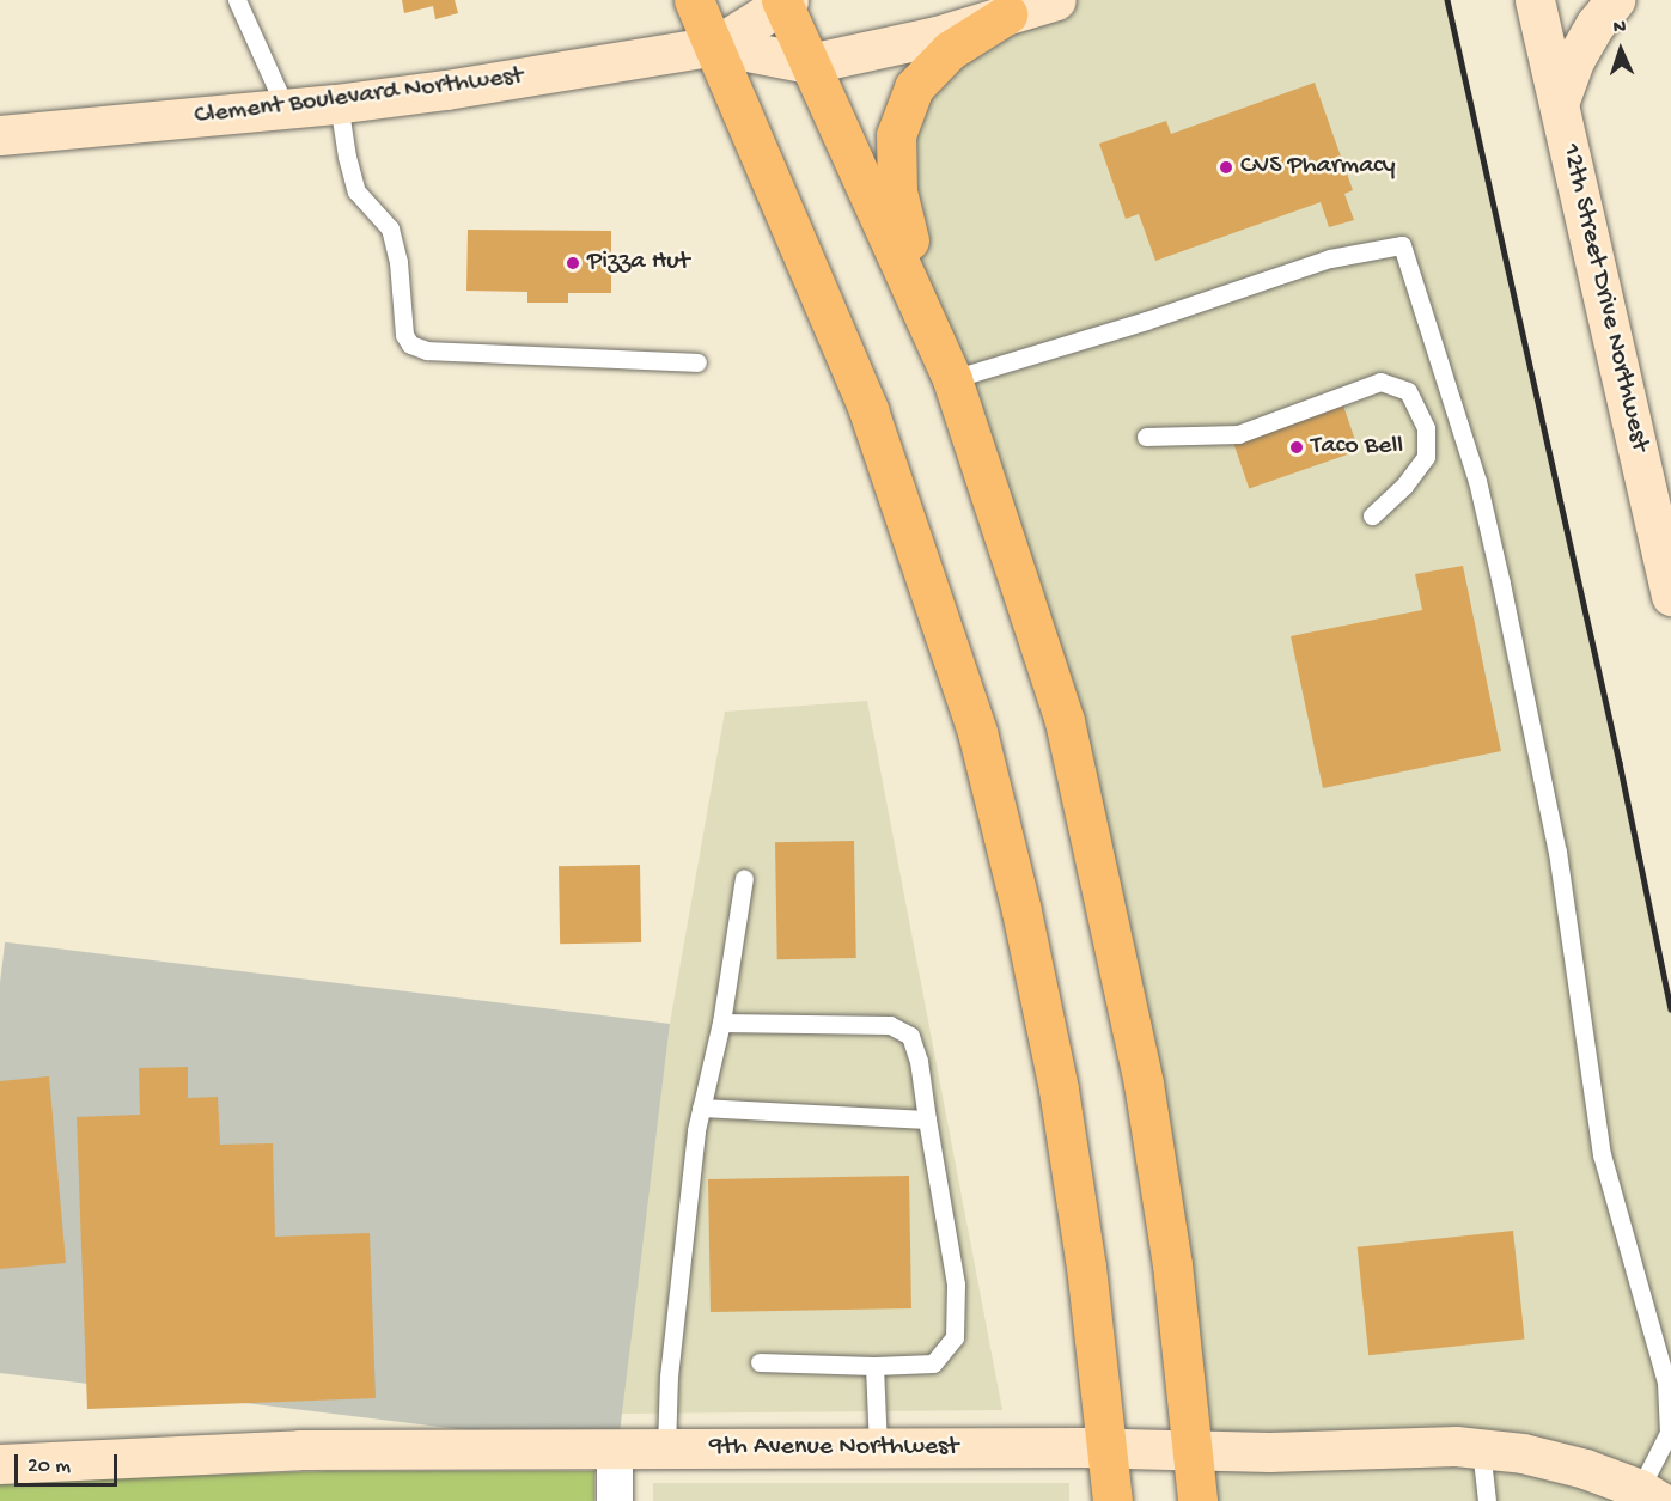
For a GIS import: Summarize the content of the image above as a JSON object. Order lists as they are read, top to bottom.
{
  "streets": {
    "street": ["Clement Boulevard Northwest", "12th Street Drive Northwest", "9th Avenue Northwest"]
  },
  "places": ["CVS Pharmacy", "Pizza Hut", "Taco Bell"],
  "scale_bar": "20 m",
  "north": "top"
}
